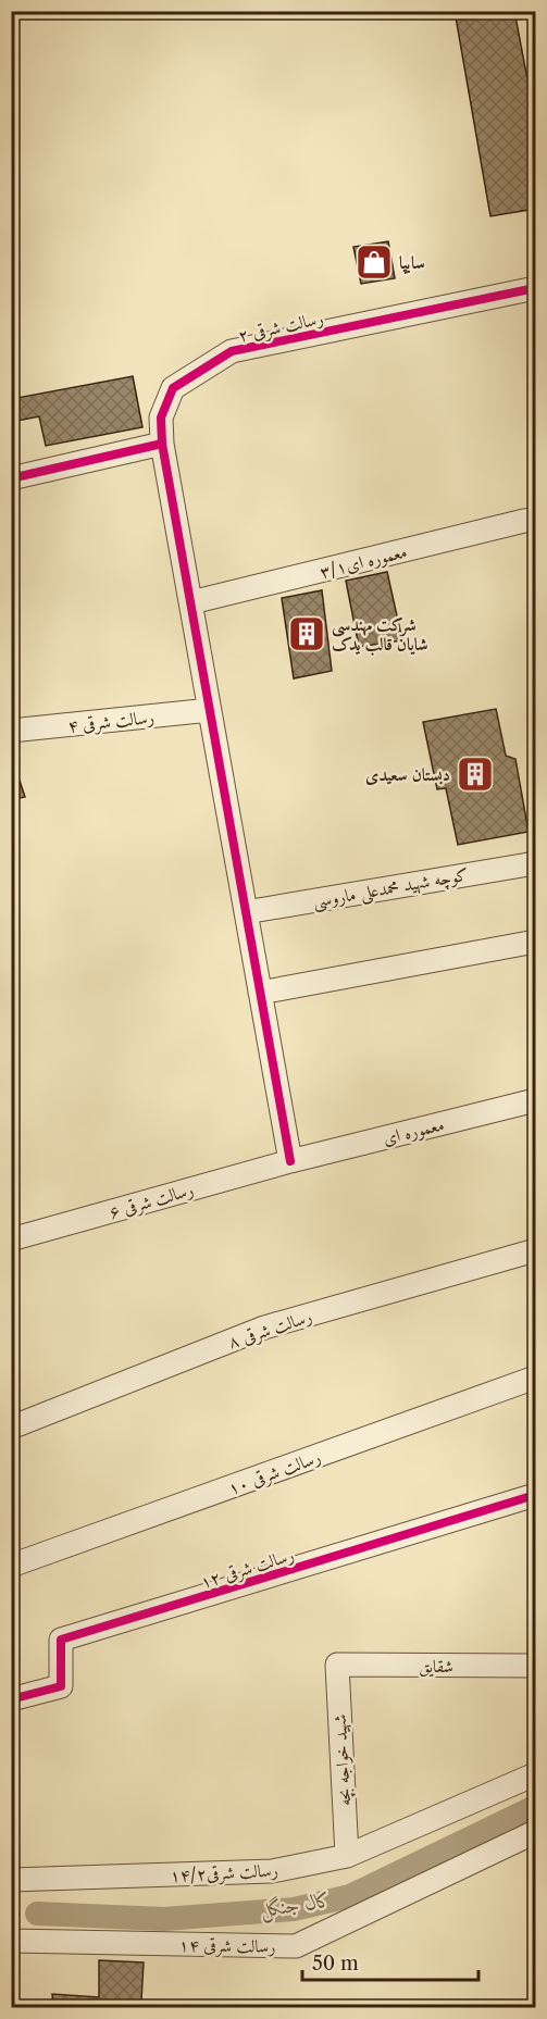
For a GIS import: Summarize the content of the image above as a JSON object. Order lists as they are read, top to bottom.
{
  "streets": {
    "street": [
      "رسالت شرقی ۲",
      "معموره ای۳/۱",
      "رسالت شرقی ۴",
      "کوچه شهید محمدعلی ماروسی",
      "معموره ای",
      "رسالت شرقی ۶",
      "رسالت شرقی ۸",
      "رسالت شرقی ۱۰",
      "رسالت شرقی ۱۲",
      "شقایق",
      "شهید خواجه بچه",
      "رسالت شرقی۱۴/۲",
      "رسالت شرقی ۱۴"
    ]
  },
  "crossings": [
    ["رسالت شرقی ۲", "معموره ای۳/۱"],
    ["رسالت شرقی ۲", "رسالت شرقی ۴"],
    ["رسالت شرقی ۲", "کوچه شهید محمدعلی ماروسی"],
    ["رسالت شرقی ۲", "معموره ای"],
    ["رسالت شرقی ۲", "رسالت شرقی ۶"],
    ["معموره ای", "رسالت شرقی ۶"],
    ["شقایق", "شهید خواجه بچه"],
    ["شهید خواجه بچه", "رسالت شرقی۱۴/۲"]
  ],
  "water": ["کال جنگل"],
  "places": {
    "shop": ["سایپا"],
    "building": ["شرکت مهندسی شایان قالب یدک", "دبستان سعیدی"]
  },
  "scale_bar": "50 m"
}
